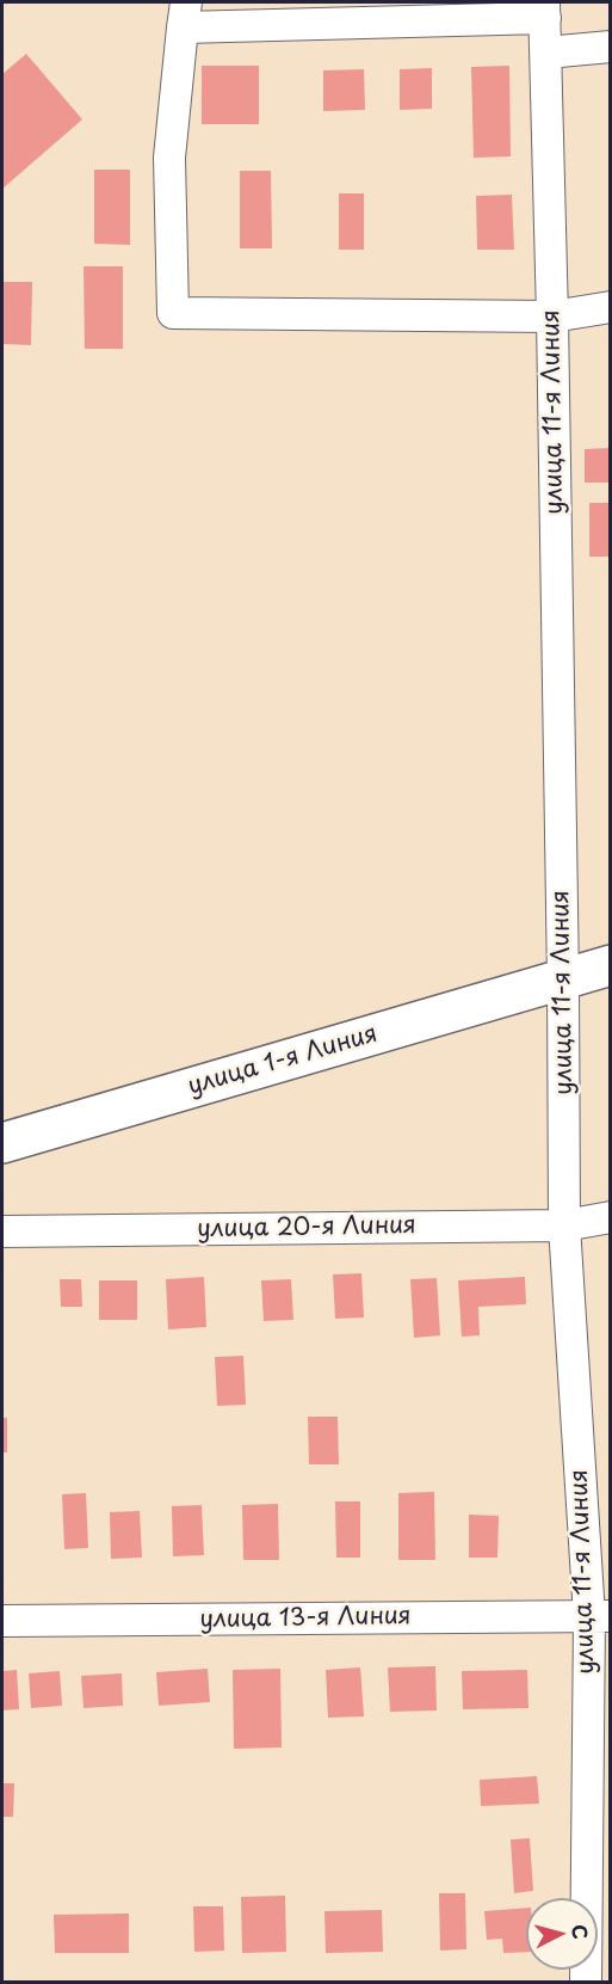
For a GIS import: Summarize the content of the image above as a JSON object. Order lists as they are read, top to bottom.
{
  "streets": {
    "main road": ["улица 1-я Линия"],
    "street": ["улица 11-я Линия", "улица 20-я Линия", "улица 13-я Линия"]
  },
  "crossings": [
    ["улица 11-я Линия", "улица 1-я Линия"],
    ["улица 11-я Линия", "улица 20-я Линия"],
    ["улица 11-я Линия", "улица 13-я Линия"]
  ],
  "north": "right"
}
